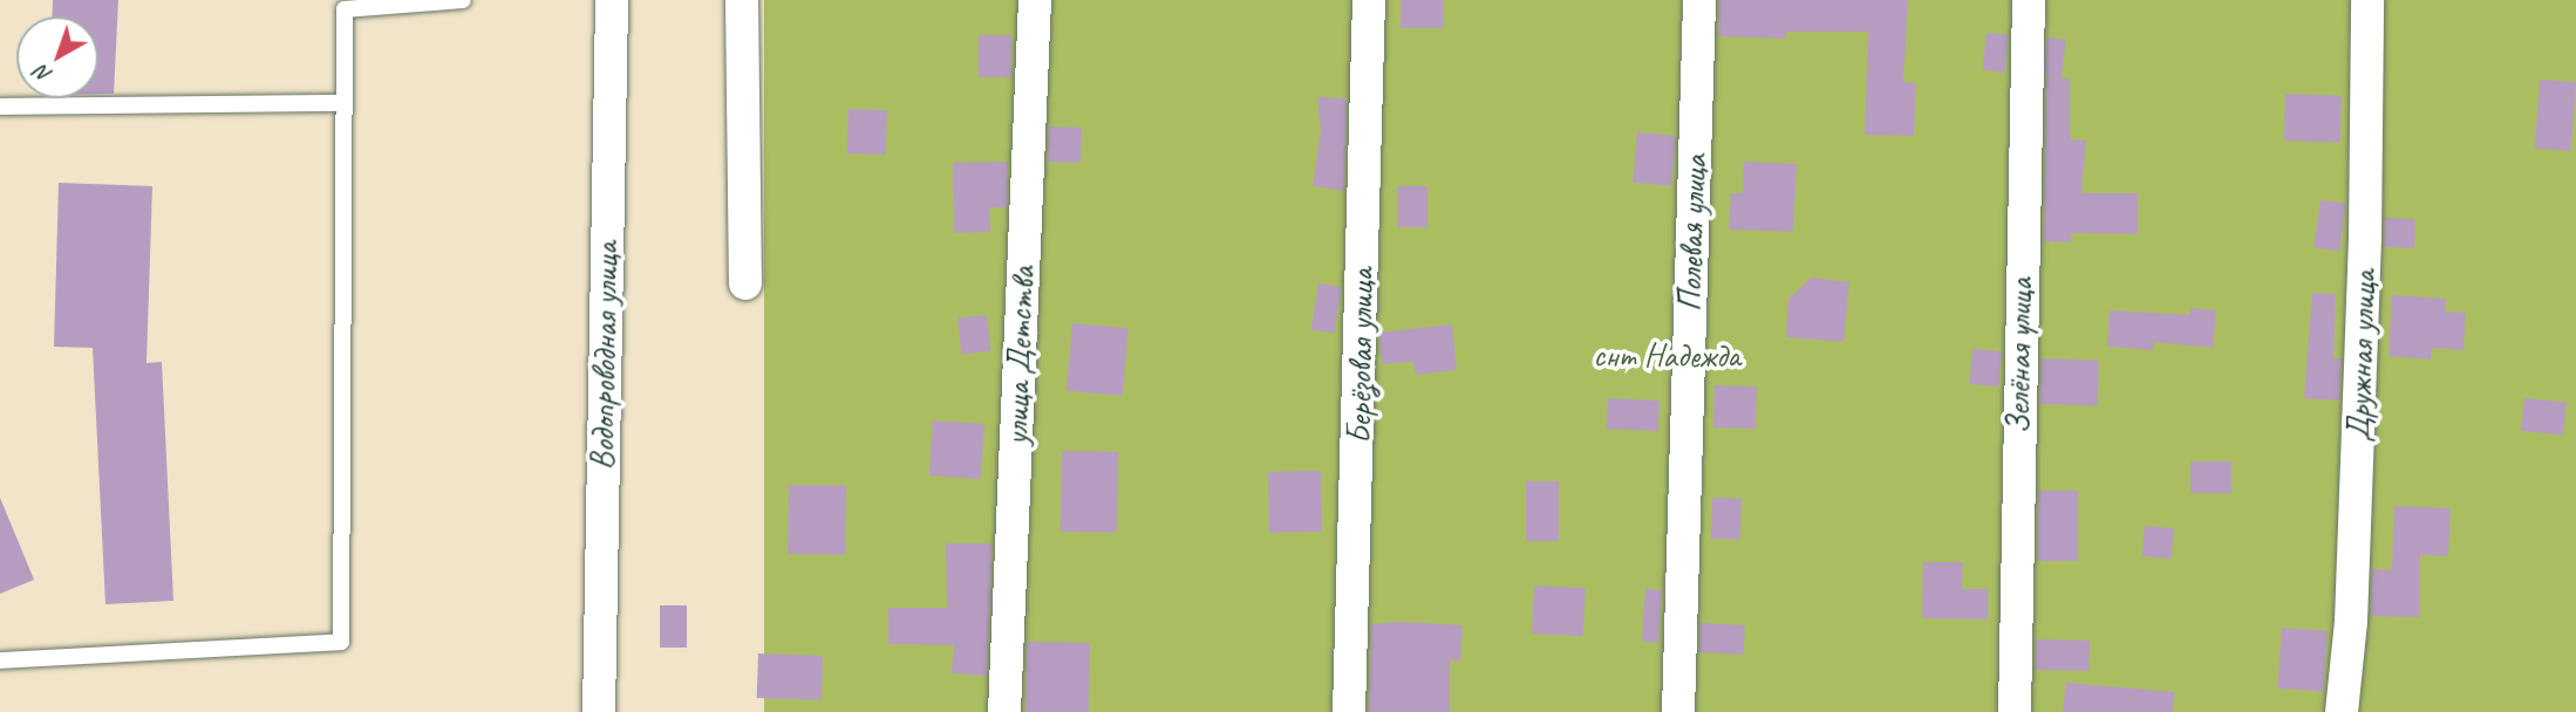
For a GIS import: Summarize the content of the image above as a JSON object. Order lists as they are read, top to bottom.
{
  "streets": {
    "street": [
      "Полевая улица",
      "Водопроводная улица",
      "улица Детства",
      "Берёзовая улица",
      "Зелёная улица",
      "Дружная улица"
    ]
  },
  "parks": ["снт Надежда"],
  "north": "bottom left"
}
